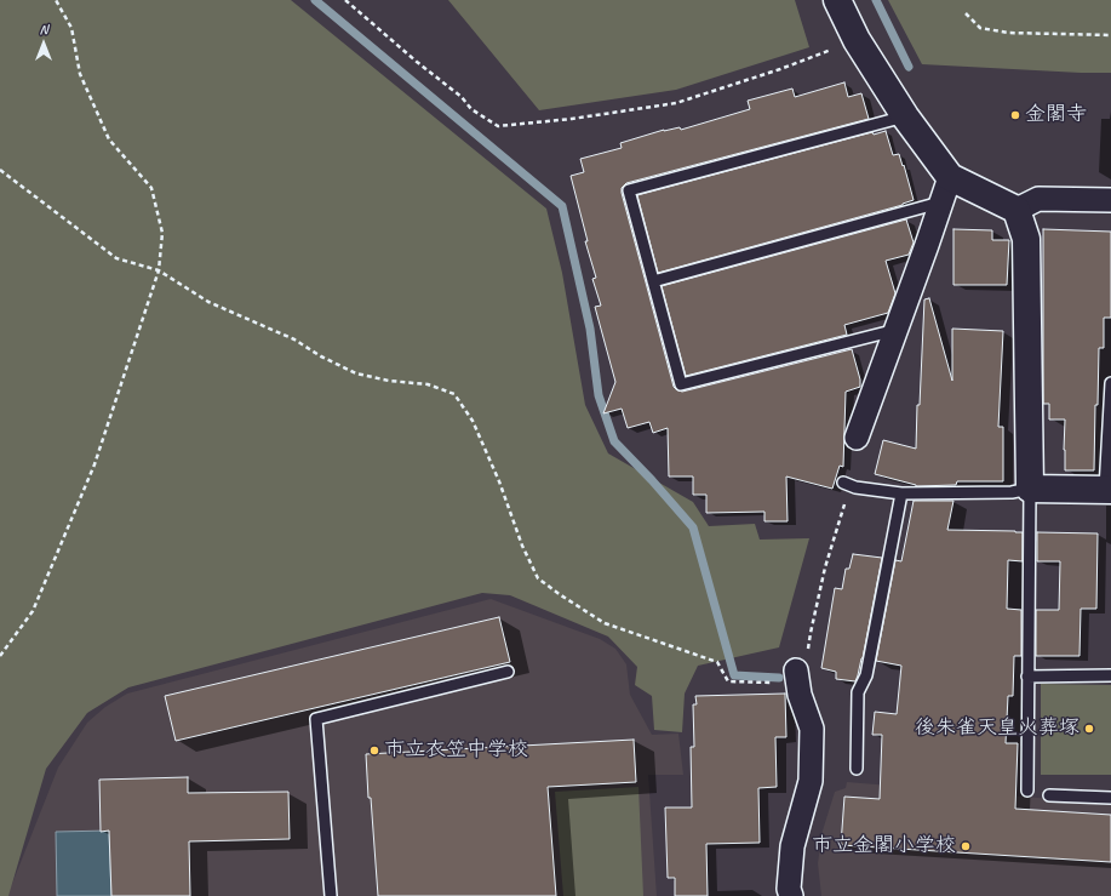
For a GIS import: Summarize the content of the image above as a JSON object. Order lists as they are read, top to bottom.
{
  "places": [
    "金閣寺",
    "後朱雀天皇火葬塚",
    "市立衣笠中学校",
    "市立金閣小学校"
  ],
  "north": "top"
}
